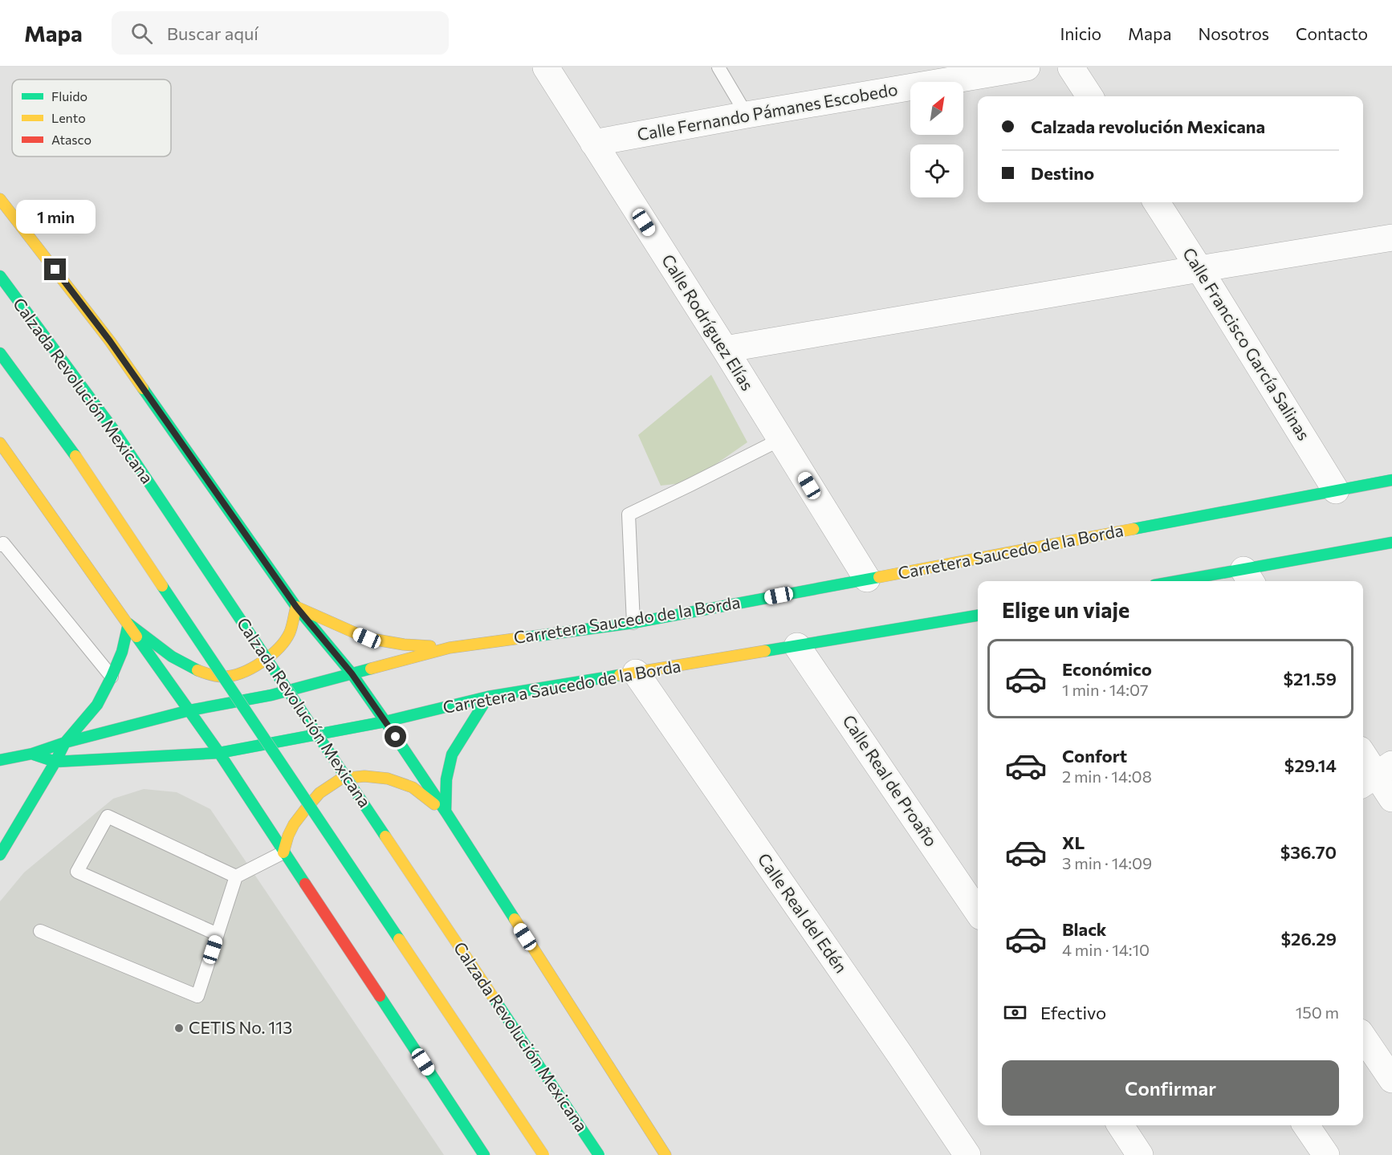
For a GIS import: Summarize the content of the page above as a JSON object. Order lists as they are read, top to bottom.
{
  "streets": {
    "street": [
      "Calle Fernando Pámanes Escobedo",
      "Calle Rodríguez Elías",
      "Calle Francisco García Salinas",
      "Calzada Revolución Mexicana",
      "Carretera Saucedo de la Borda",
      "Carretera a Saucedo de la Borda",
      "Calle Real de Proaño",
      "Calle Real del Edén"
    ]
  },
  "crossings": [
    ["Calle Fernando Pámanes Escobedo", "Calle Rodríguez Elías"],
    ["Calle Rodríguez Elías", "Carretera Saucedo de la Borda"],
    ["Calle Francisco García Salinas", "Carretera Saucedo de la Borda"],
    ["Carretera a Saucedo de la Borda", "Calle Real de Proaño"],
    ["Carretera a Saucedo de la Borda", "Calle Real del Edén"]
  ],
  "places": ["CETIS No. 113"],
  "legend": ["Fluido", "Lento", "Atasco"],
  "north": "top right",
  "page": {
    "header": "Mapa",
    "search": "Buscar aquí",
    "nav": [
      "Inicio",
      "Mapa",
      "Nosotros",
      "Contacto"
    ],
    "banner": ["Calzada revolución Mexicana", "Destino"],
    "bubble": "1 min",
    "heading": "Elige un viaje",
    "list": [
      {
        "name": "Económico",
        "note": "1 min · 14:07",
        "value": "$21.59"
      },
      {
        "name": "Confort",
        "note": "2 min · 14:08",
        "value": "$29.14"
      },
      {
        "name": "XL",
        "note": "3 min · 14:09",
        "value": "$36.70"
      },
      {
        "name": "Black",
        "note": "4 min · 14:10",
        "value": "$26.29"
      }
    ],
    "pay": ["Efectivo", "150 m"],
    "buttons": "Confirmar"
  }
}
